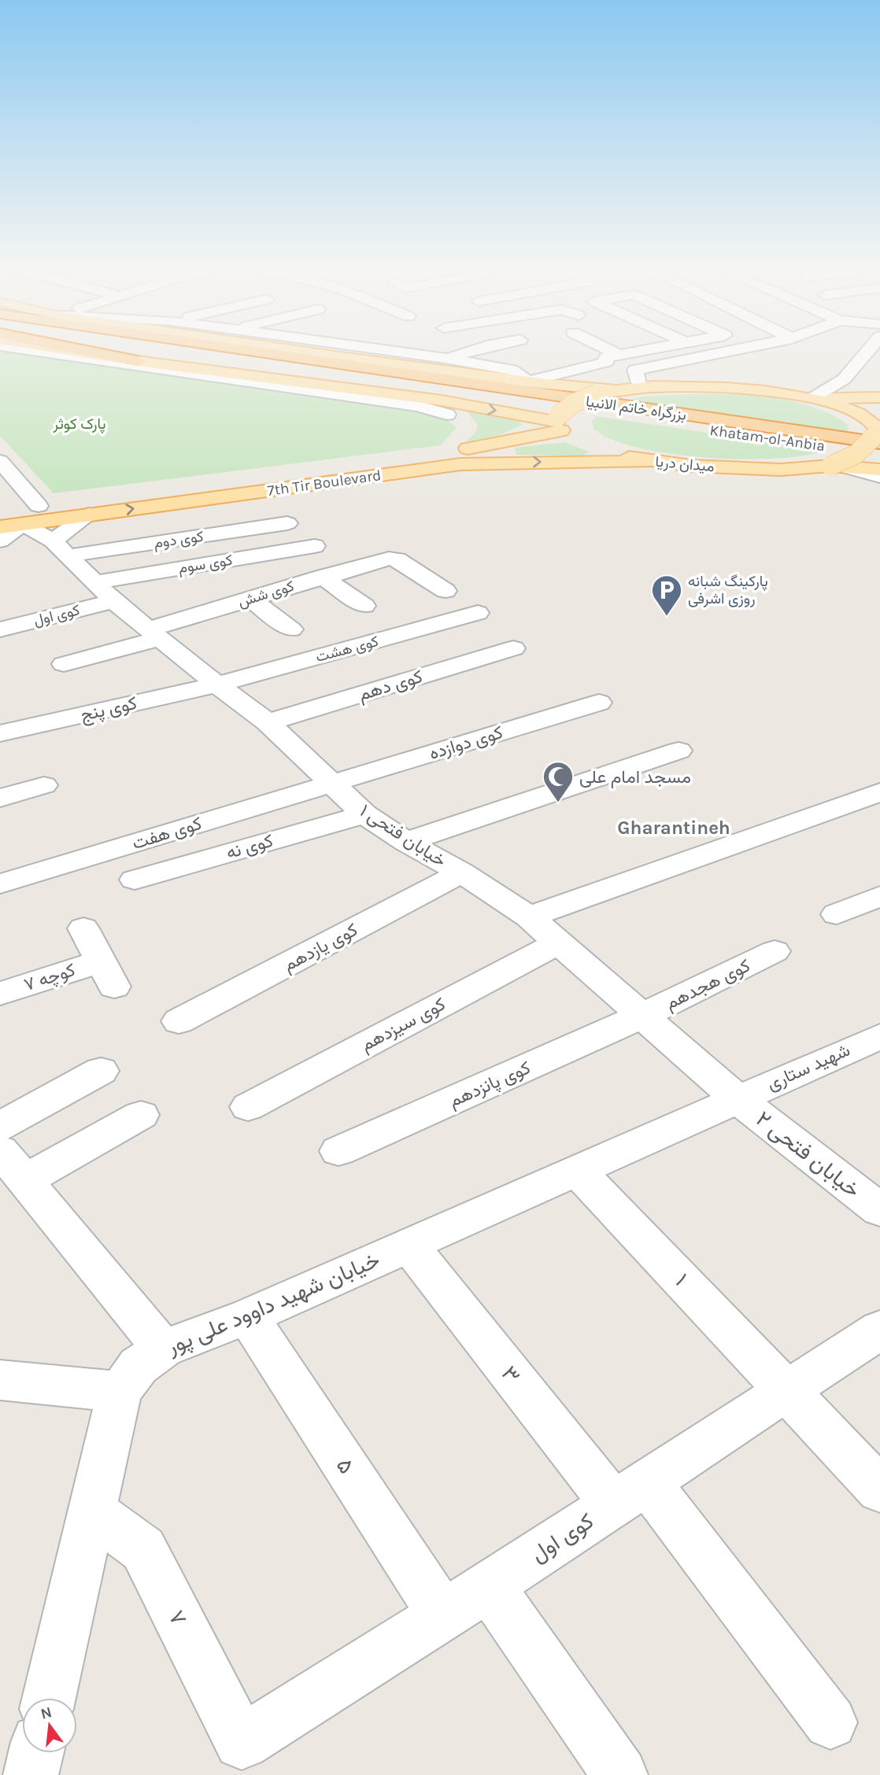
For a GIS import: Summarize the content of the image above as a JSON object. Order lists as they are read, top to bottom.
{
  "streets": {
    "highway": ["بزرگراه خاتم الانبیا", "Khatam-ol-Anbia"],
    "main road": ["میدان دریا", "7th Tir Boulevard"],
    "street": [
      "کوی دوم",
      "کوی سوم",
      "کوی شش",
      "کوی اول",
      "کوی هشت",
      "کوی دهم",
      "کوی پنج",
      "کوی دوازده",
      "کوی هفت",
      "خیابان فتحی ۱",
      "کوی نه",
      "کوی یازدهم",
      "کوچه ۷",
      "کوی هجدهم",
      "کوی سیزدهم",
      "شهید ستاری",
      "کوی پانزدهم",
      "خیابان فتحی ۲",
      "۱",
      "خیابان شهید داوود علی پور",
      "۳",
      "۵",
      "۷"
    ]
  },
  "crossings": [
    ["میدان دریا", "7th Tir Boulevard"],
    ["7th Tir Boulevard", "خیابان فتحی ۱"],
    ["کوی دوم", "خیابان فتحی ۱"],
    ["کوی سوم", "کوی اول"],
    ["کوی سوم", "خیابان فتحی ۱"],
    ["کوی شش", "خیابان فتحی ۱"],
    ["کوی اول", "خیابان فتحی ۱"],
    ["کوی اول", "۱"],
    ["کوی اول", "۳"],
    ["کوی اول", "۵"],
    ["کوی اول", "۷"],
    ["کوی هشت", "کوی پنج"],
    ["کوی هشت", "خیابان فتحی ۱"],
    ["کوی دهم", "خیابان فتحی ۱"],
    ["کوی پنج", "خیابان فتحی ۱"],
    ["کوی دوازده", "کوی هفت"],
    ["کوی دوازده", "خیابان فتحی ۱"],
    ["کوی هفت", "خیابان فتحی ۱"],
    ["خیابان فتحی ۱", "کوی نه"],
    ["خیابان فتحی ۱", "کوی یازدهم"],
    ["خیابان فتحی ۱", "کوی هجدهم"],
    ["خیابان فتحی ۱", "کوی سیزدهم"],
    ["خیابان فتحی ۱", "شهید ستاری"],
    ["خیابان فتحی ۱", "کوی پانزدهم"],
    ["خیابان فتحی ۱", "خیابان فتحی ۲"],
    ["خیابان فتحی ۱", "خیابان شهید داوود علی پور"],
    ["کوی هجدهم", "کوی پانزدهم"],
    ["شهید ستاری", "خیابان فتحی ۲"],
    ["شهید ستاری", "خیابان شهید داوود علی پور"],
    ["خیابان فتحی ۲", "خیابان شهید داوود علی پور"],
    ["۱", "خیابان شهید داوود علی پور"],
    ["خیابان شهید داوود علی پور", "۳"],
    ["خیابان شهید داوود علی پور", "۵"],
    ["خیابان شهید داوود علی پور", "۷"]
  ],
  "districts": ["Gharantineh"],
  "parks": ["پارک کوثر"],
  "places": {
    "parking": ["پارکینگ شبانه روزی اشرفی"],
    "mosque": ["مسجد امام علی"]
  },
  "north": "top"
}
